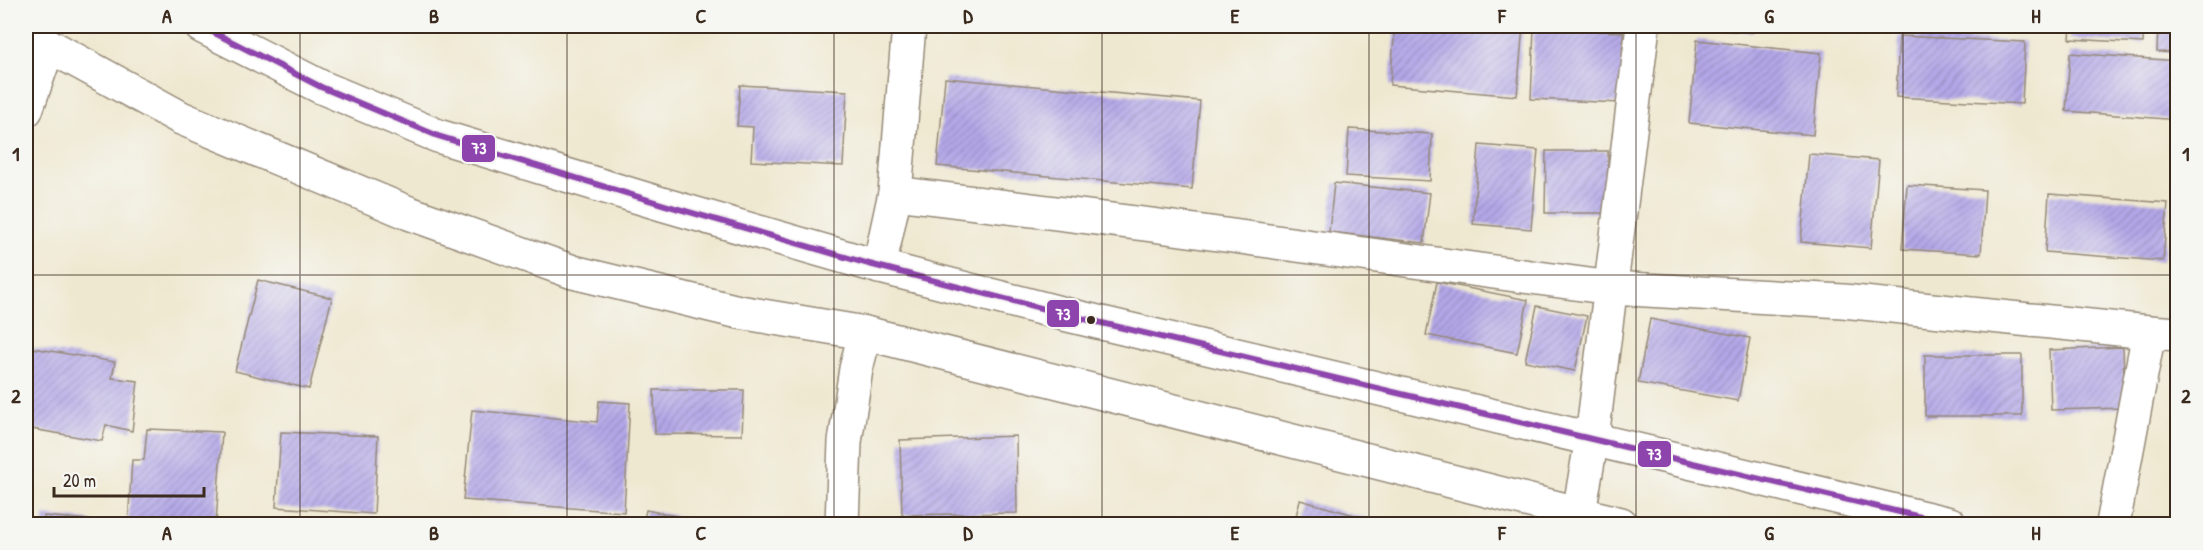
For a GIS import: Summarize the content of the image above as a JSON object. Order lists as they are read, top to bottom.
{
  "lines": ["transit line 73"],
  "scale_bar": "20 m",
  "grid": {
    "columns": [
      "A",
      "B",
      "C",
      "D",
      "E",
      "F",
      "G",
      "H"
    ],
    "rows": ["1", "2"]
  }
}
